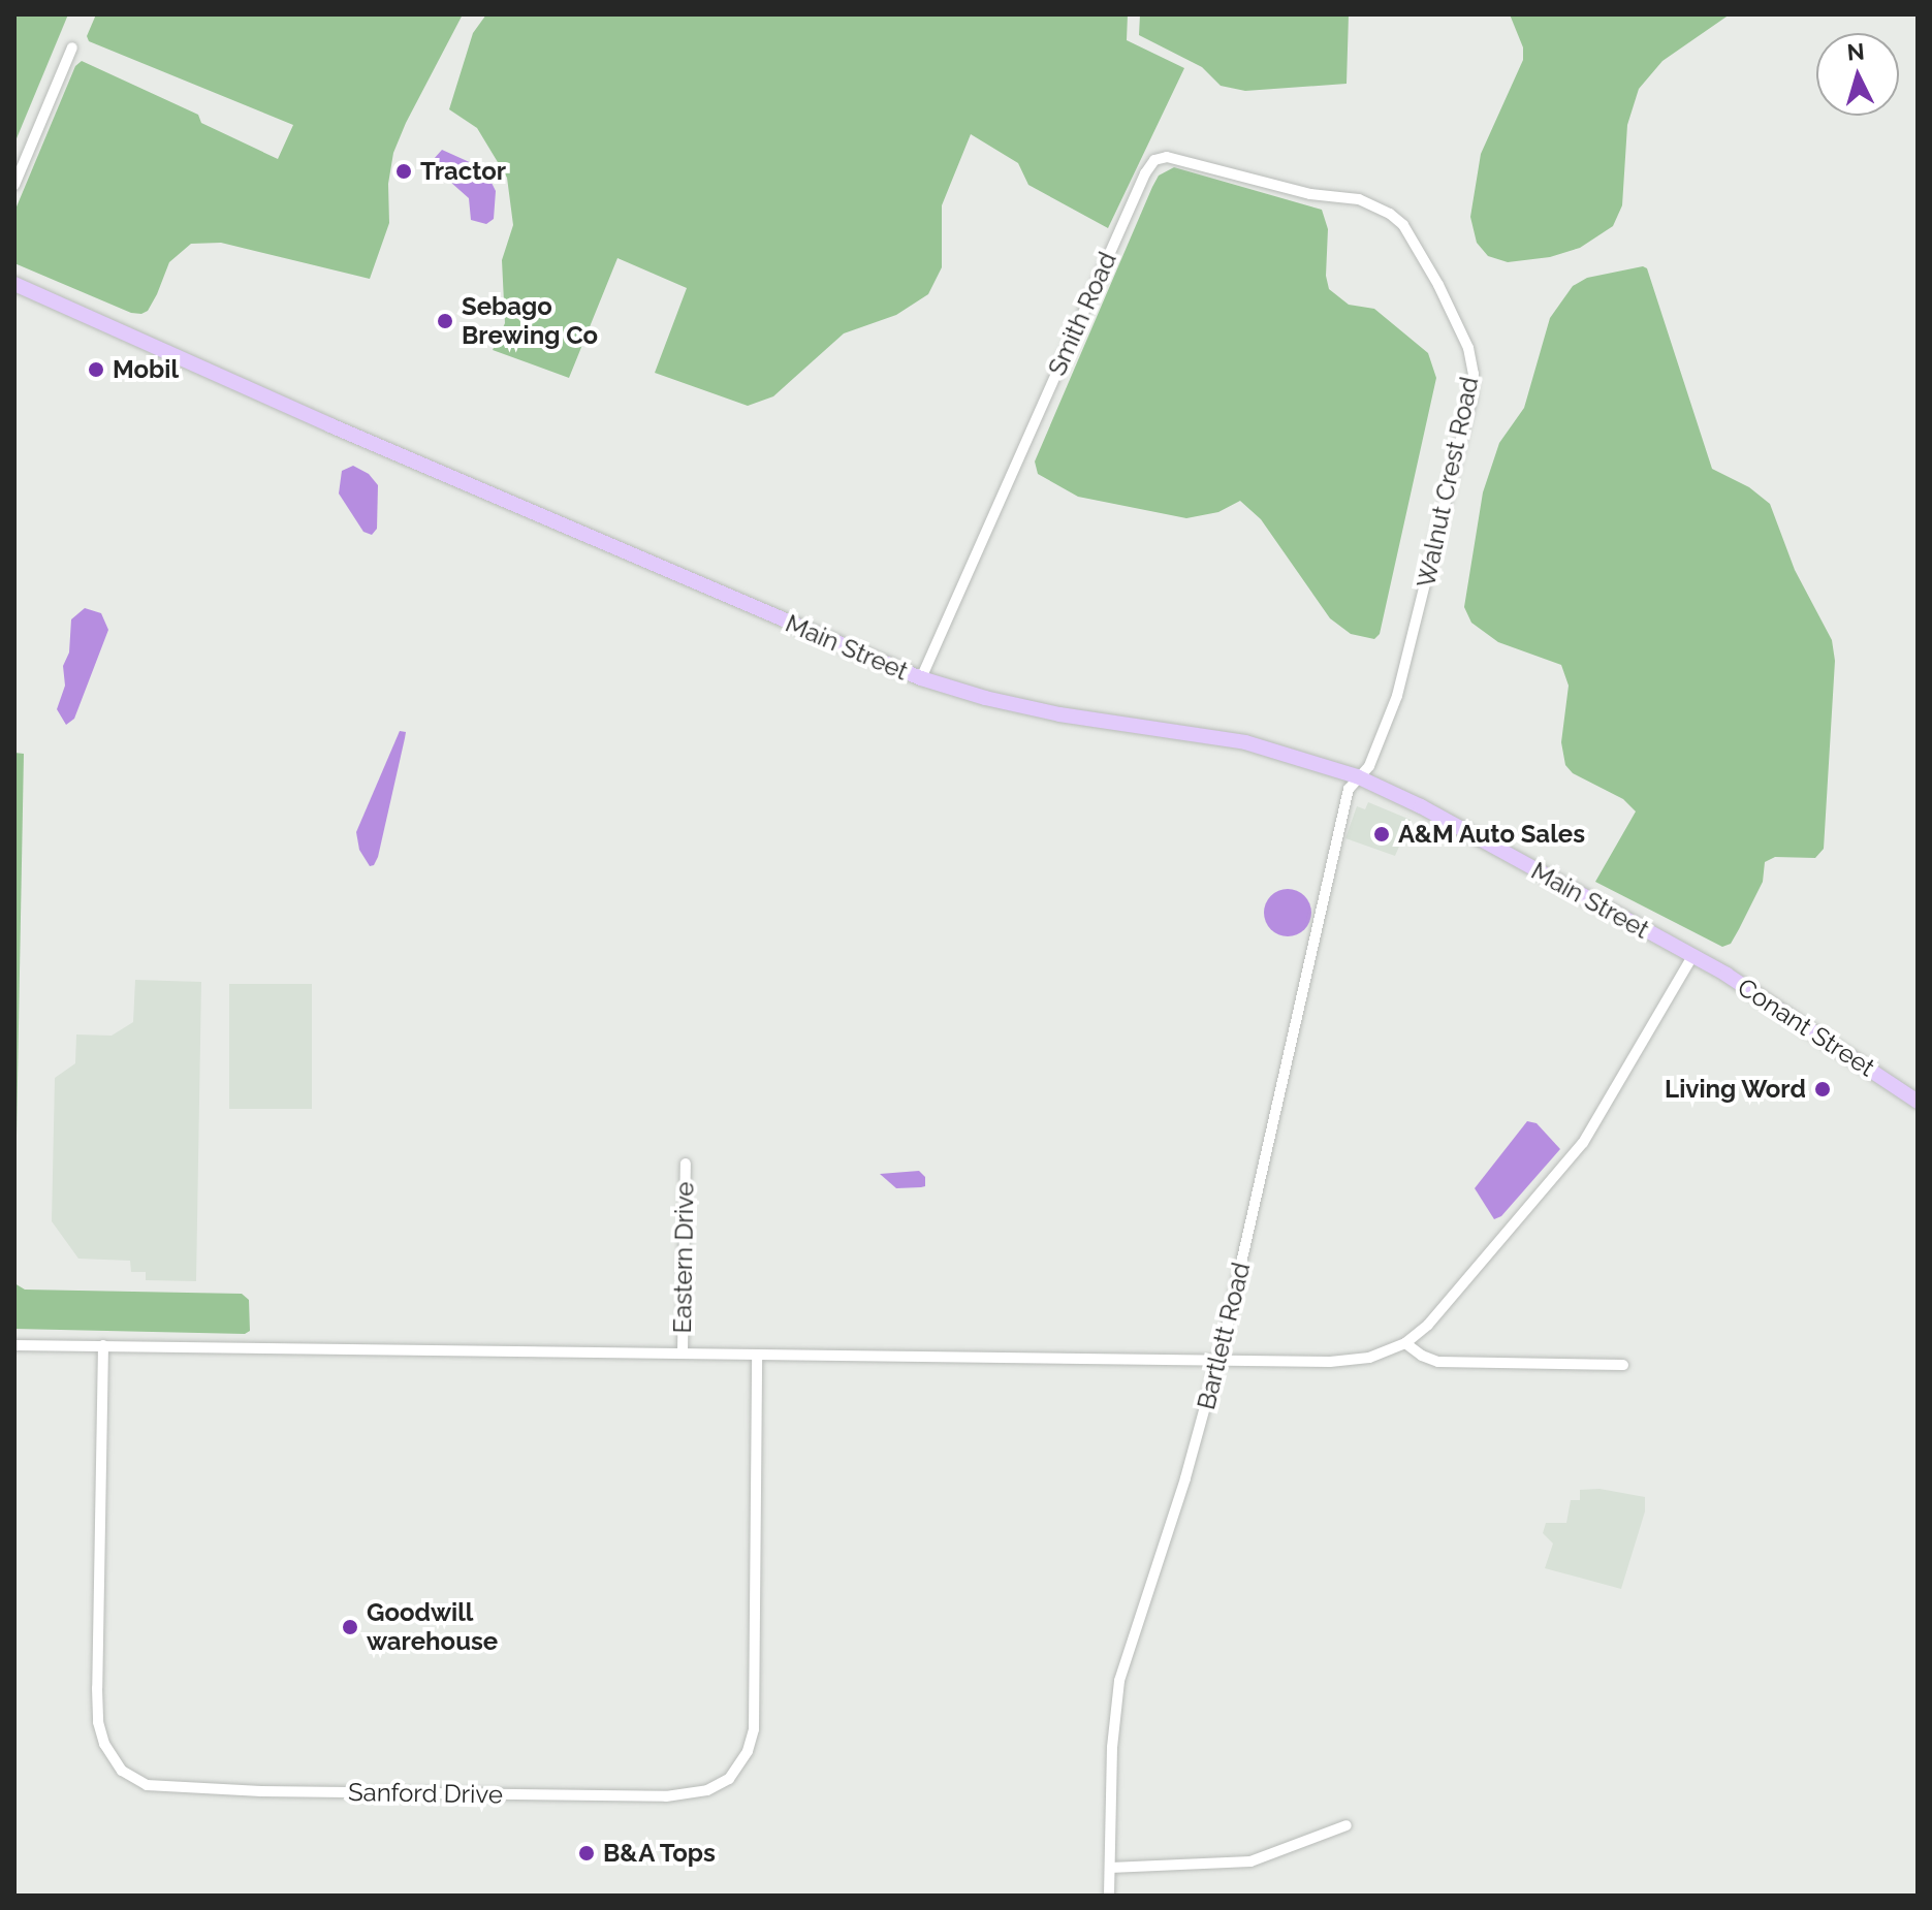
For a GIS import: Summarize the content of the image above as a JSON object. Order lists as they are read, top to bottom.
{
  "streets": {
    "highway": ["Main Street", "Conant Street"],
    "street": [
      "Smith Road",
      "Walnut Crest Road",
      "Eastern Drive",
      "Bartlett Road",
      "Sanford Drive"
    ]
  },
  "crossings": [
    ["Smith Road", "Walnut Crest Road"],
    ["Smith Road", "Main Street"],
    ["Walnut Crest Road", "Main Street"],
    ["Walnut Crest Road", "Bartlett Road"],
    ["Main Street", "Conant Street"],
    ["Main Street", "Bartlett Road"]
  ],
  "places": [
    "Tractor",
    "Sebago Brewing Co",
    "Mobil",
    "A&M Auto Sales",
    "Living Word",
    "Goodwill warehouse",
    "B&A Tops"
  ],
  "north": "top"
}
